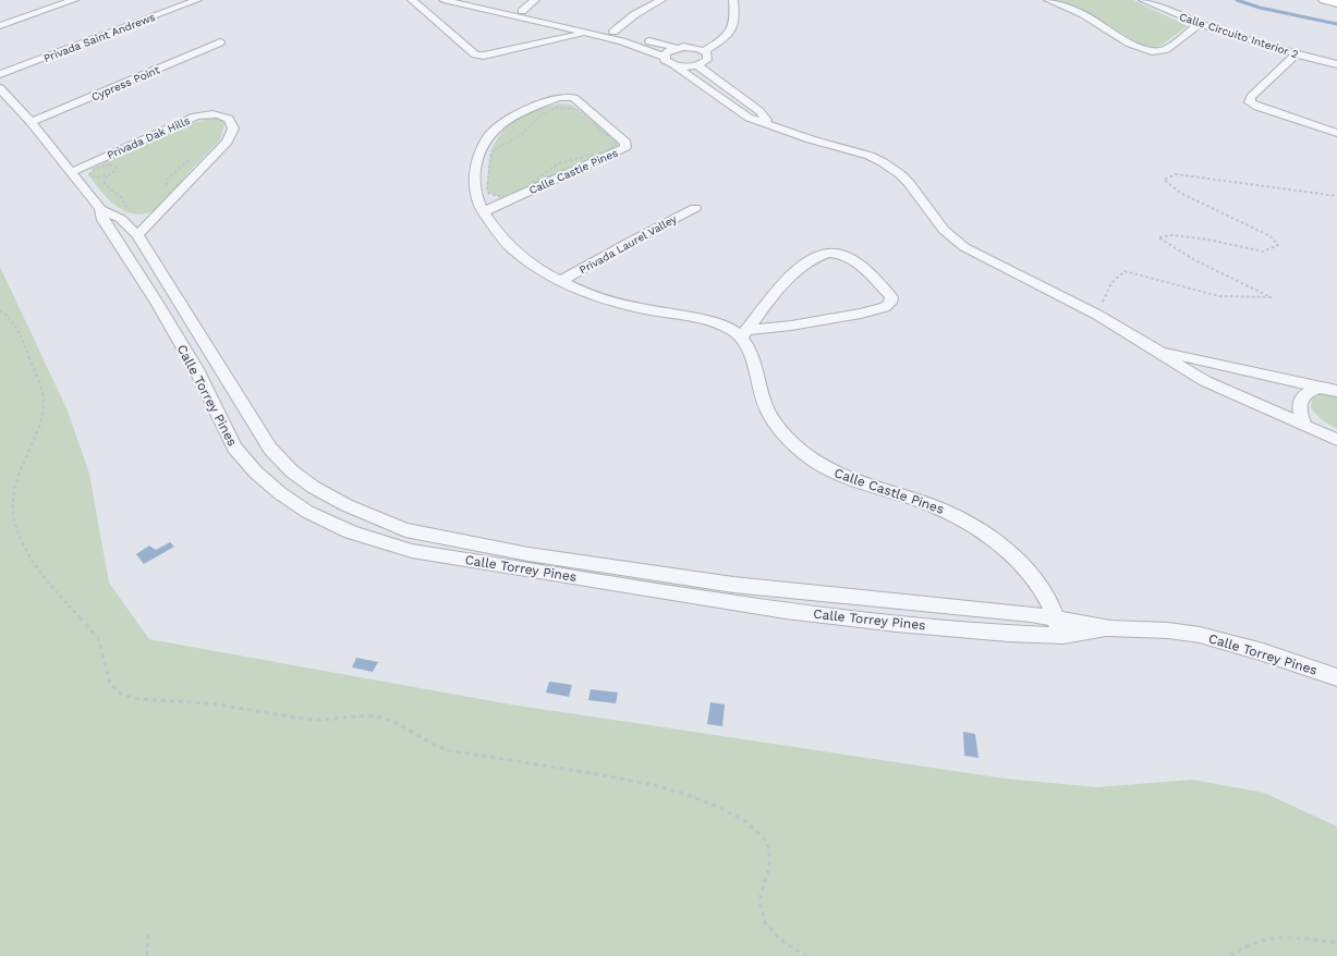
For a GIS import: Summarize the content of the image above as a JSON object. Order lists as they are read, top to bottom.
{
  "streets": {
    "street": [
      "Calle Circuito Interior 2",
      "Privada Saint Andrews",
      "Cypress Point",
      "Privada Dak Hills",
      "Calle Castle Pines",
      "Privada Laurel Valley",
      "Calle Torrey Pines"
    ]
  },
  "crossings": [
    ["Cypress Point", "Calle Torrey Pines"],
    ["Privada Dak Hills", "Calle Torrey Pines"],
    ["Calle Castle Pines", "Privada Laurel Valley"],
    ["Calle Castle Pines", "Calle Torrey Pines"]
  ]
}
